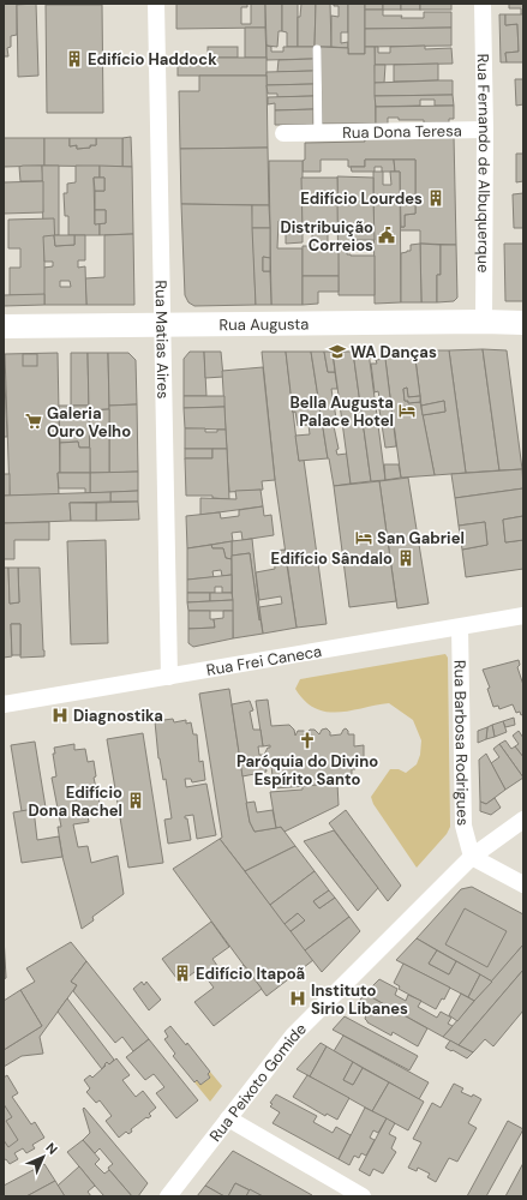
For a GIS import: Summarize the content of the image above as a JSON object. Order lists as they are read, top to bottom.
{
  "streets": {
    "main road": ["Rua Augusta"],
    "street": [
      "Rua Dona Teresa",
      "Rua Fernando de Albuquerque",
      "Rua Matias Aires",
      "Rua Frei Caneca",
      "Rua Barbosa Rodrigues",
      "Rua Peixoto Gomide"
    ]
  },
  "crossings": [
    ["Rua Dona Teresa", "Rua Fernando de Albuquerque"],
    ["Rua Fernando de Albuquerque", "Rua Augusta"],
    ["Rua Augusta", "Rua Matias Aires"],
    ["Rua Matias Aires", "Rua Frei Caneca"],
    ["Rua Frei Caneca", "Rua Barbosa Rodrigues"],
    ["Rua Barbosa Rodrigues", "Rua Peixoto Gomide"]
  ],
  "places": {
    "building": [
      "Edifício Haddock",
      "Edifício Lourdes",
      "Edifício Sândalo",
      "Edifício Dona Rachel",
      "Edifício Itapoã"
    ],
    "public building": ["Distribuição Correios"],
    "school or university": ["WA Danças"],
    "hotel": ["Bella Augusta Palace Hotel", "San Gabriel"],
    "supermarket": ["Galeria Ouro Velho"],
    "hospital": ["Diagnostika", "Instituto Sirio Libanes"],
    "church": ["Paróquia do Divino Espírito Santo"]
  },
  "north": "top right"
}
